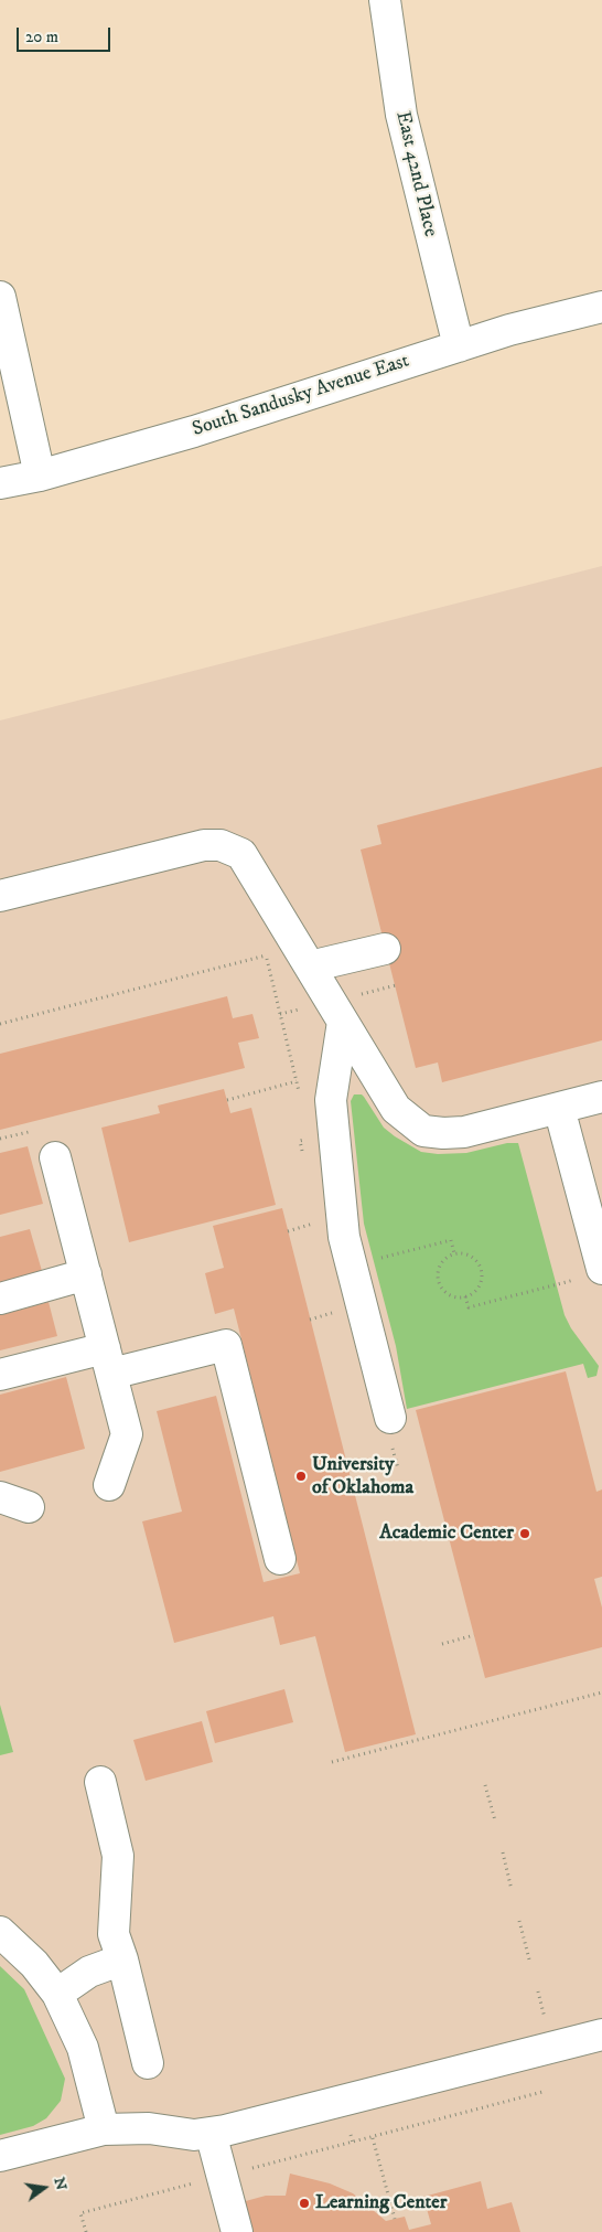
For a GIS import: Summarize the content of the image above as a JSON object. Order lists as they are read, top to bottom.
{
  "streets": {
    "street": ["East 42nd Place", "South Sandusky Avenue East"]
  },
  "crossings": [
    ["East 42nd Place", "South Sandusky Avenue East"]
  ],
  "places": ["University of Oklahoma", "Academic Center", "Learning Center"],
  "scale_bar": "20 m",
  "north": "right"
}
